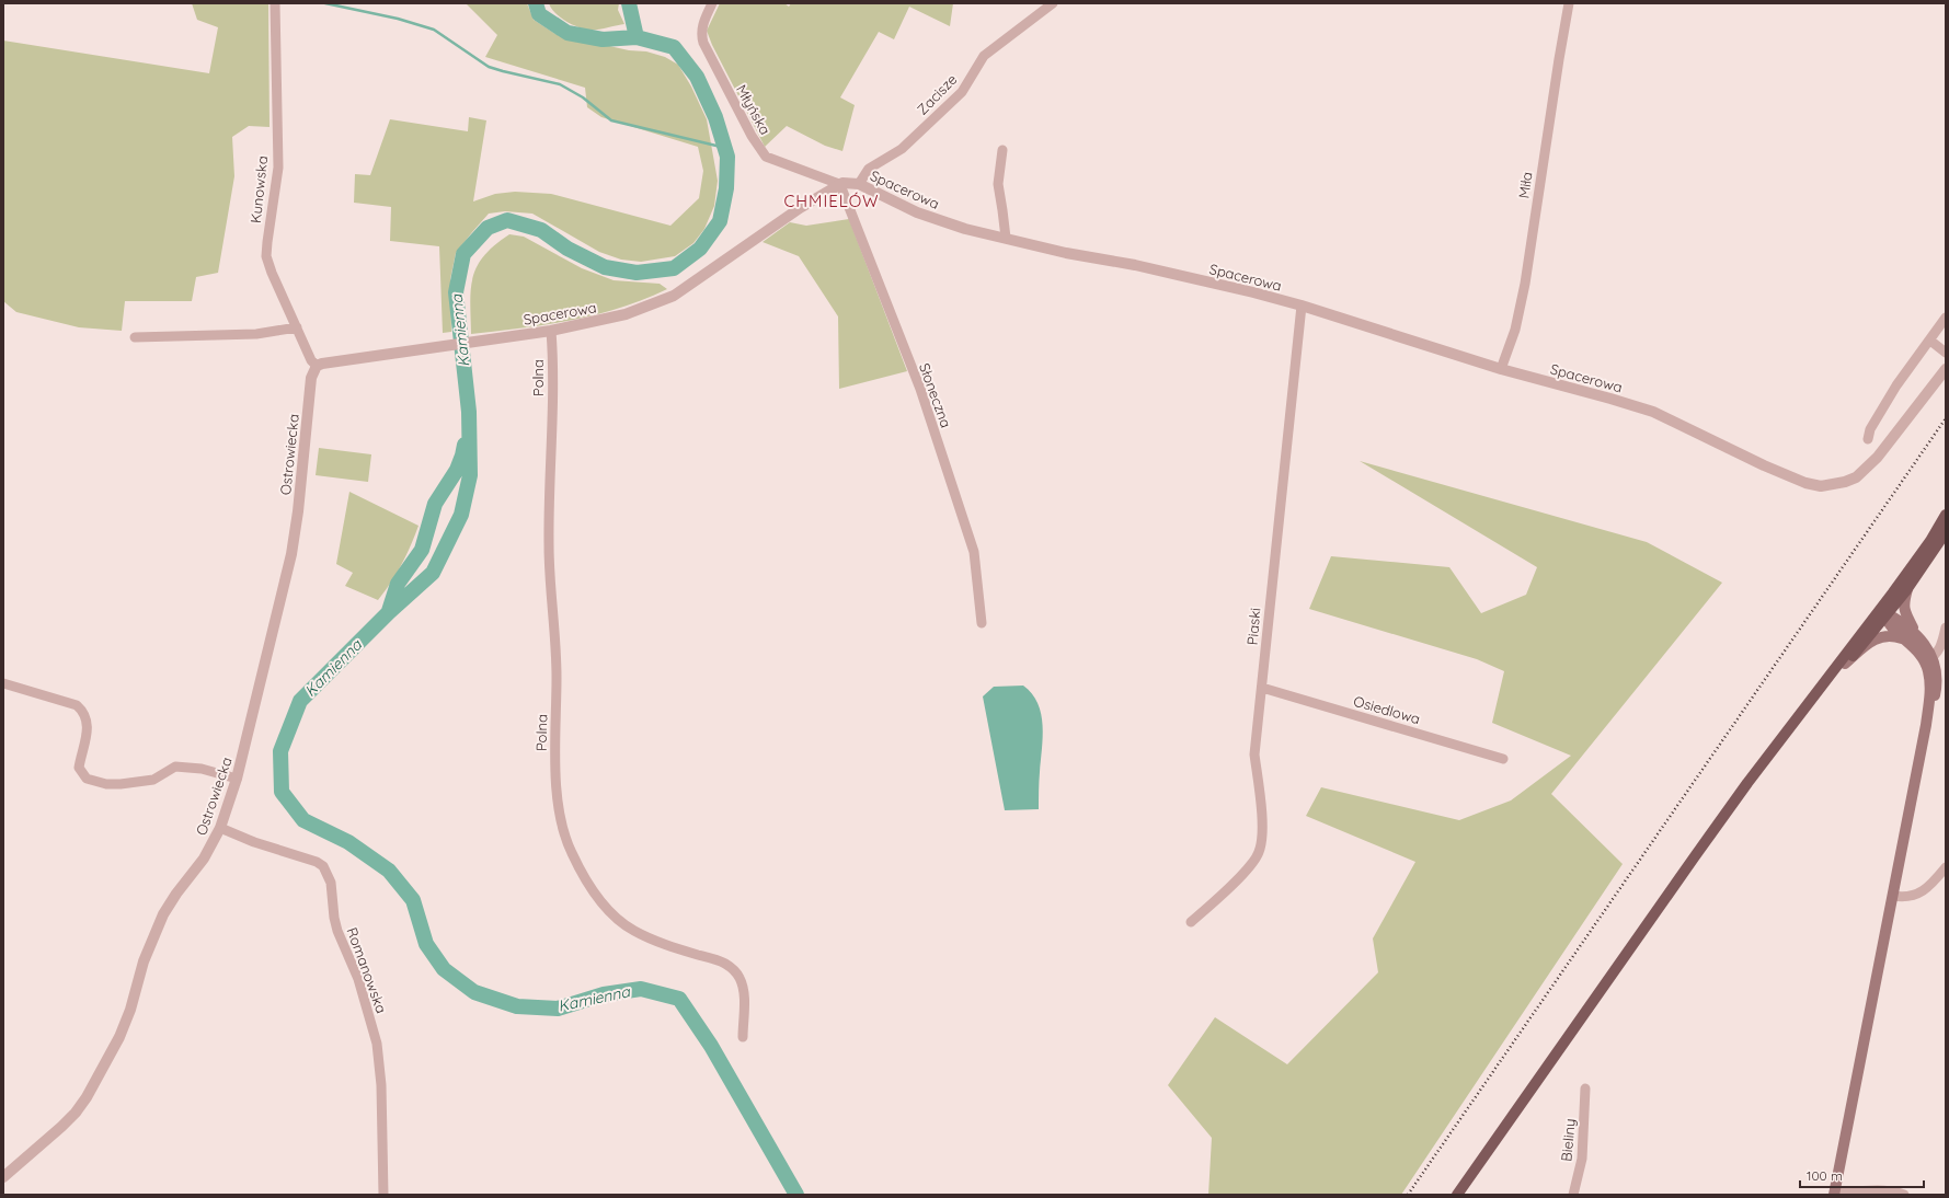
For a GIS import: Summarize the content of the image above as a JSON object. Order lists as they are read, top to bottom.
{
  "streets": {
    "street": [
      "Zacisze",
      "Młyńska",
      "Miła",
      "Kunowska",
      "Spacerowa",
      "Polna",
      "Słoneczna",
      "Ostrowiecka",
      "Piaski",
      "Osiedlowa",
      "Romanowska",
      "Bieliny"
    ]
  },
  "crossings": [
    ["Zacisze", "Spacerowa"],
    ["Młyńska", "Spacerowa"],
    ["Młyńska", "Słoneczna"],
    ["Miła", "Spacerowa"],
    ["Kunowska", "Spacerowa"],
    ["Kunowska", "Ostrowiecka"],
    ["Spacerowa", "Polna"],
    ["Spacerowa", "Słoneczna"],
    ["Spacerowa", "Ostrowiecka"],
    ["Spacerowa", "Piaski"],
    ["Ostrowiecka", "Romanowska"],
    ["Piaski", "Osiedlowa"]
  ],
  "districts": ["CHMIELÓW"],
  "water": ["Kamienna"],
  "scale_bar": "100 m"
}
